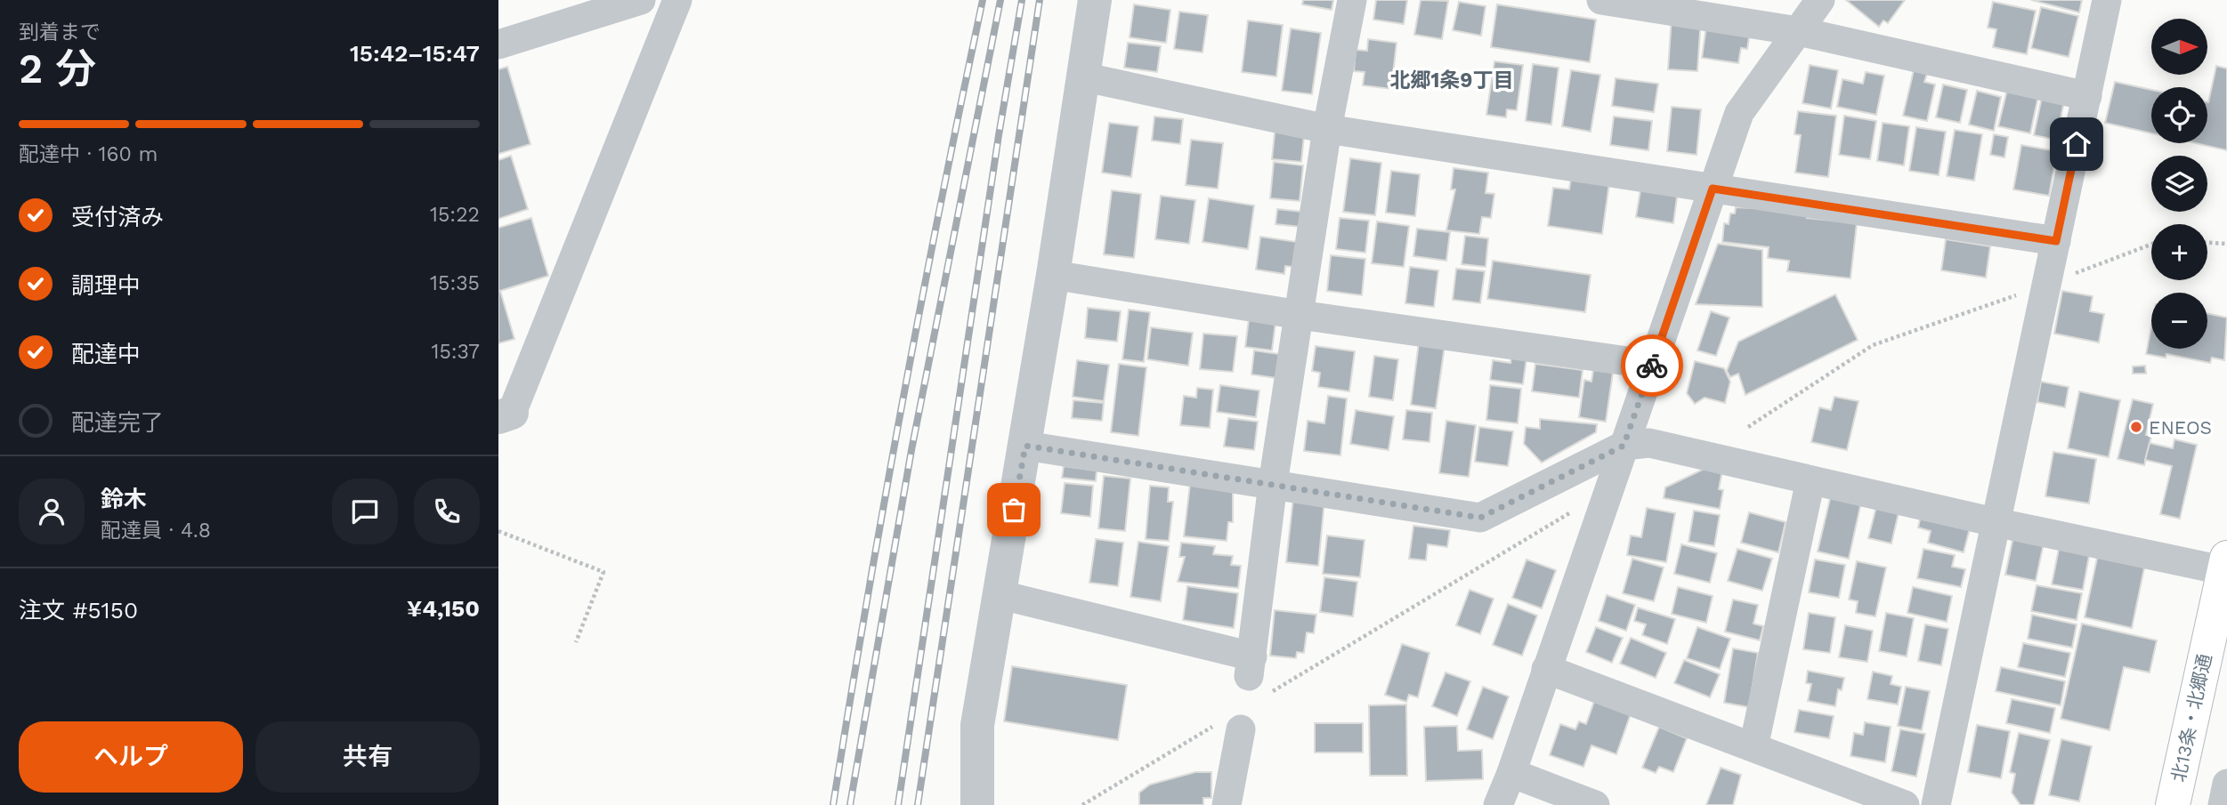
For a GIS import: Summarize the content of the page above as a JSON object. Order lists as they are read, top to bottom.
{
  "streets": {
    "main road": ["北13条・北郷通"]
  },
  "districts": ["北郷1条9丁目"],
  "places": ["ENEOS"],
  "north": "right",
  "page": {
    "heading": ["2 分", "到着まで", "15:42–15:47"],
    "panel": [
      "鈴木",
      "配達員 · 4.8",
      "注文 #5150",
      "¥4,150"
    ],
    "map_buttons": ["+", "−"],
    "bar": "配達中 · 160 m",
    "list": [
      ["受付済み", "15:22"],
      ["調理中", "15:35"],
      ["配達中", "15:37"],
      "配達完了"
    ],
    "buttons": ["ヘルプ", "共有"]
  }
}
